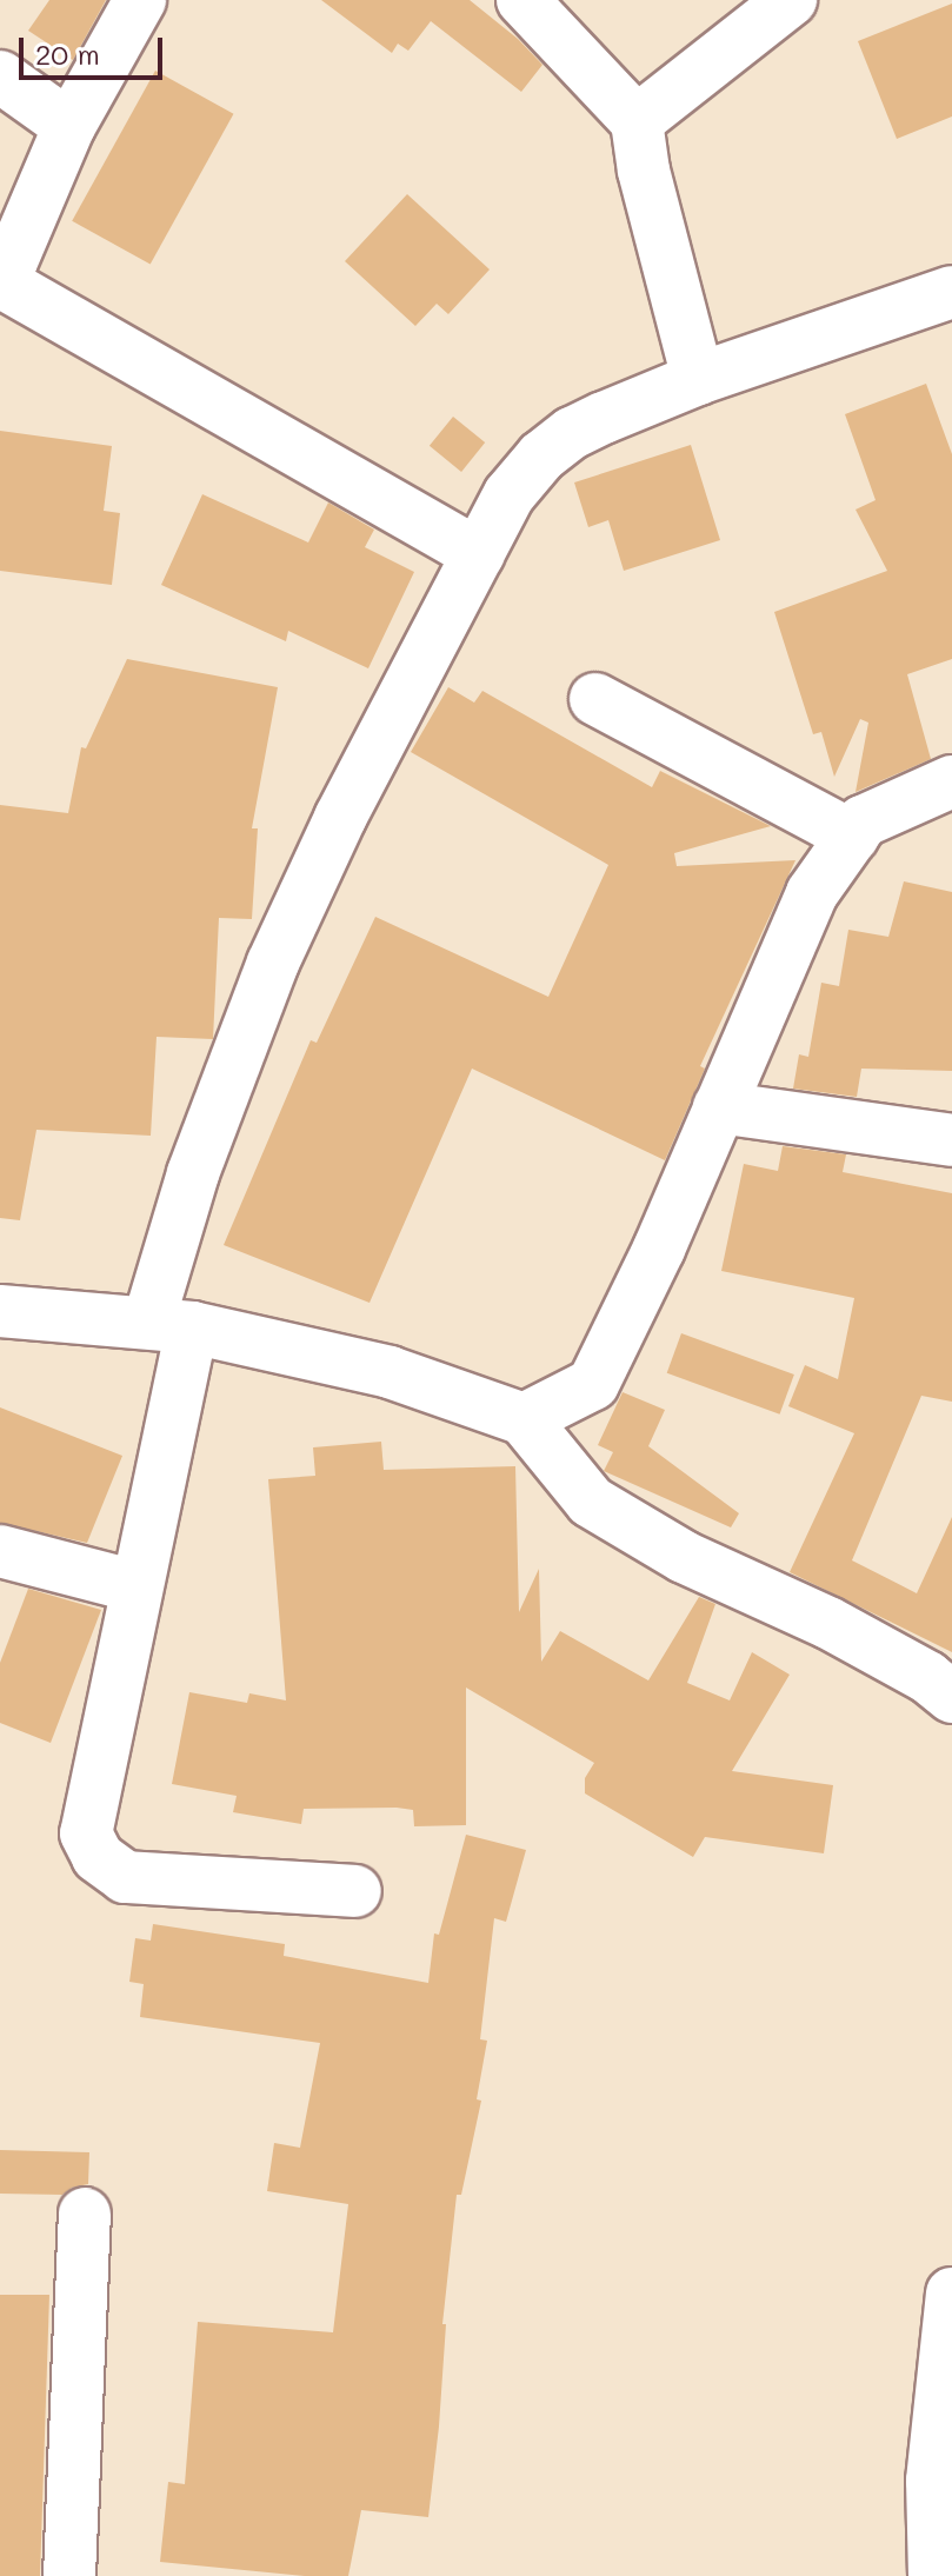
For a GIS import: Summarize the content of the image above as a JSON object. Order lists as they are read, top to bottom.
{
  "scale_bar": "20 m"
}
